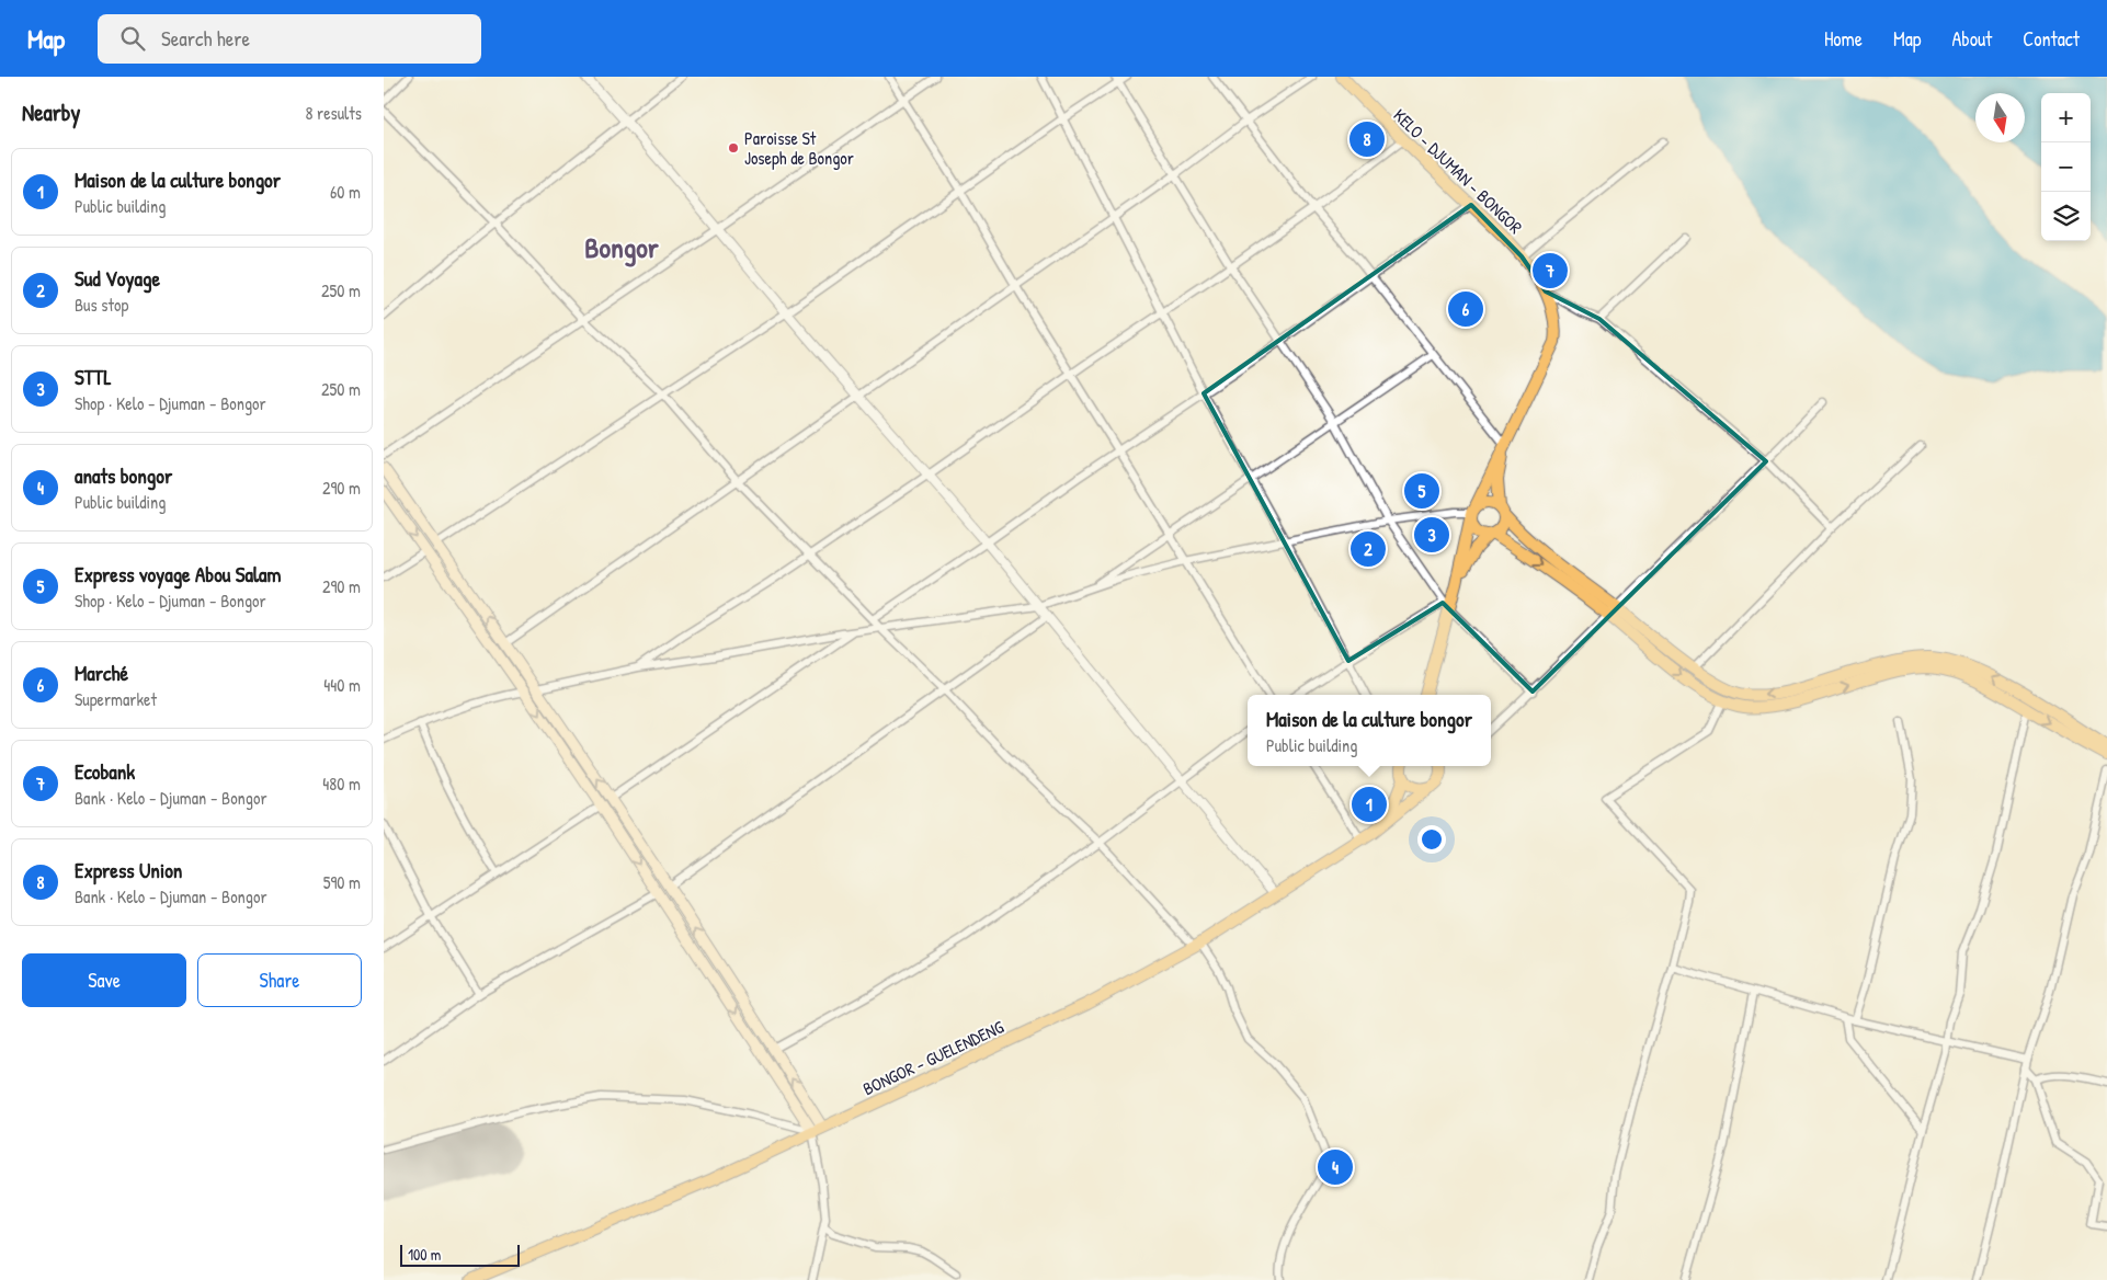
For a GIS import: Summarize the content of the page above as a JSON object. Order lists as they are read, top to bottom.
{
  "streets": {
    "highway": ["KELO - DJUMAN - BONGOR", "BONGOR - GUELENDENG"]
  },
  "districts": ["Bongor"],
  "places": ["Paroisse St Joseph de Bongor"],
  "scale_bar": "100 m",
  "north": "bottom",
  "page": {
    "header": "Map",
    "search": "Search here",
    "nav": [
      "Home",
      "Map",
      "About",
      "Contact"
    ],
    "heading": ["Nearby", "8 results"],
    "map_buttons": ["+", "−"],
    "pins": [
      "8",
      "7",
      "6",
      "5",
      "3",
      "2",
      "1",
      "4"
    ],
    "list": [
      {
        "mark": "1",
        "name": "Maison de la culture bongor",
        "note": "Public building",
        "value": "60 m"
      },
      {
        "mark": "2",
        "name": "Sud Voyage",
        "note": "Bus stop",
        "value": "250 m"
      },
      {
        "mark": "3",
        "name": "STTL",
        "note": "Shop · Kelo - Djuman - Bongor",
        "value": "250 m"
      },
      {
        "mark": "4",
        "name": "anats bongor",
        "note": "Public building",
        "value": "290 m"
      },
      {
        "mark": "5",
        "name": "Express voyage Abou Salam",
        "note": "Shop · Kelo - Djuman - Bongor",
        "value": "290 m"
      },
      {
        "mark": "6",
        "name": "Marché",
        "note": "Supermarket",
        "value": "440 m"
      },
      {
        "mark": "7",
        "name": "Ecobank",
        "note": "Bank · Kelo - Djuman - Bongor",
        "value": "480 m"
      },
      {
        "mark": "8",
        "name": "Express Union",
        "note": "Bank · Kelo - Djuman - Bongor",
        "value": "590 m"
      }
    ],
    "popup": ["Maison de la culture bongor", "Public building"],
    "buttons": ["Save", "Share"],
    "scale": "100 m"
  }
}
